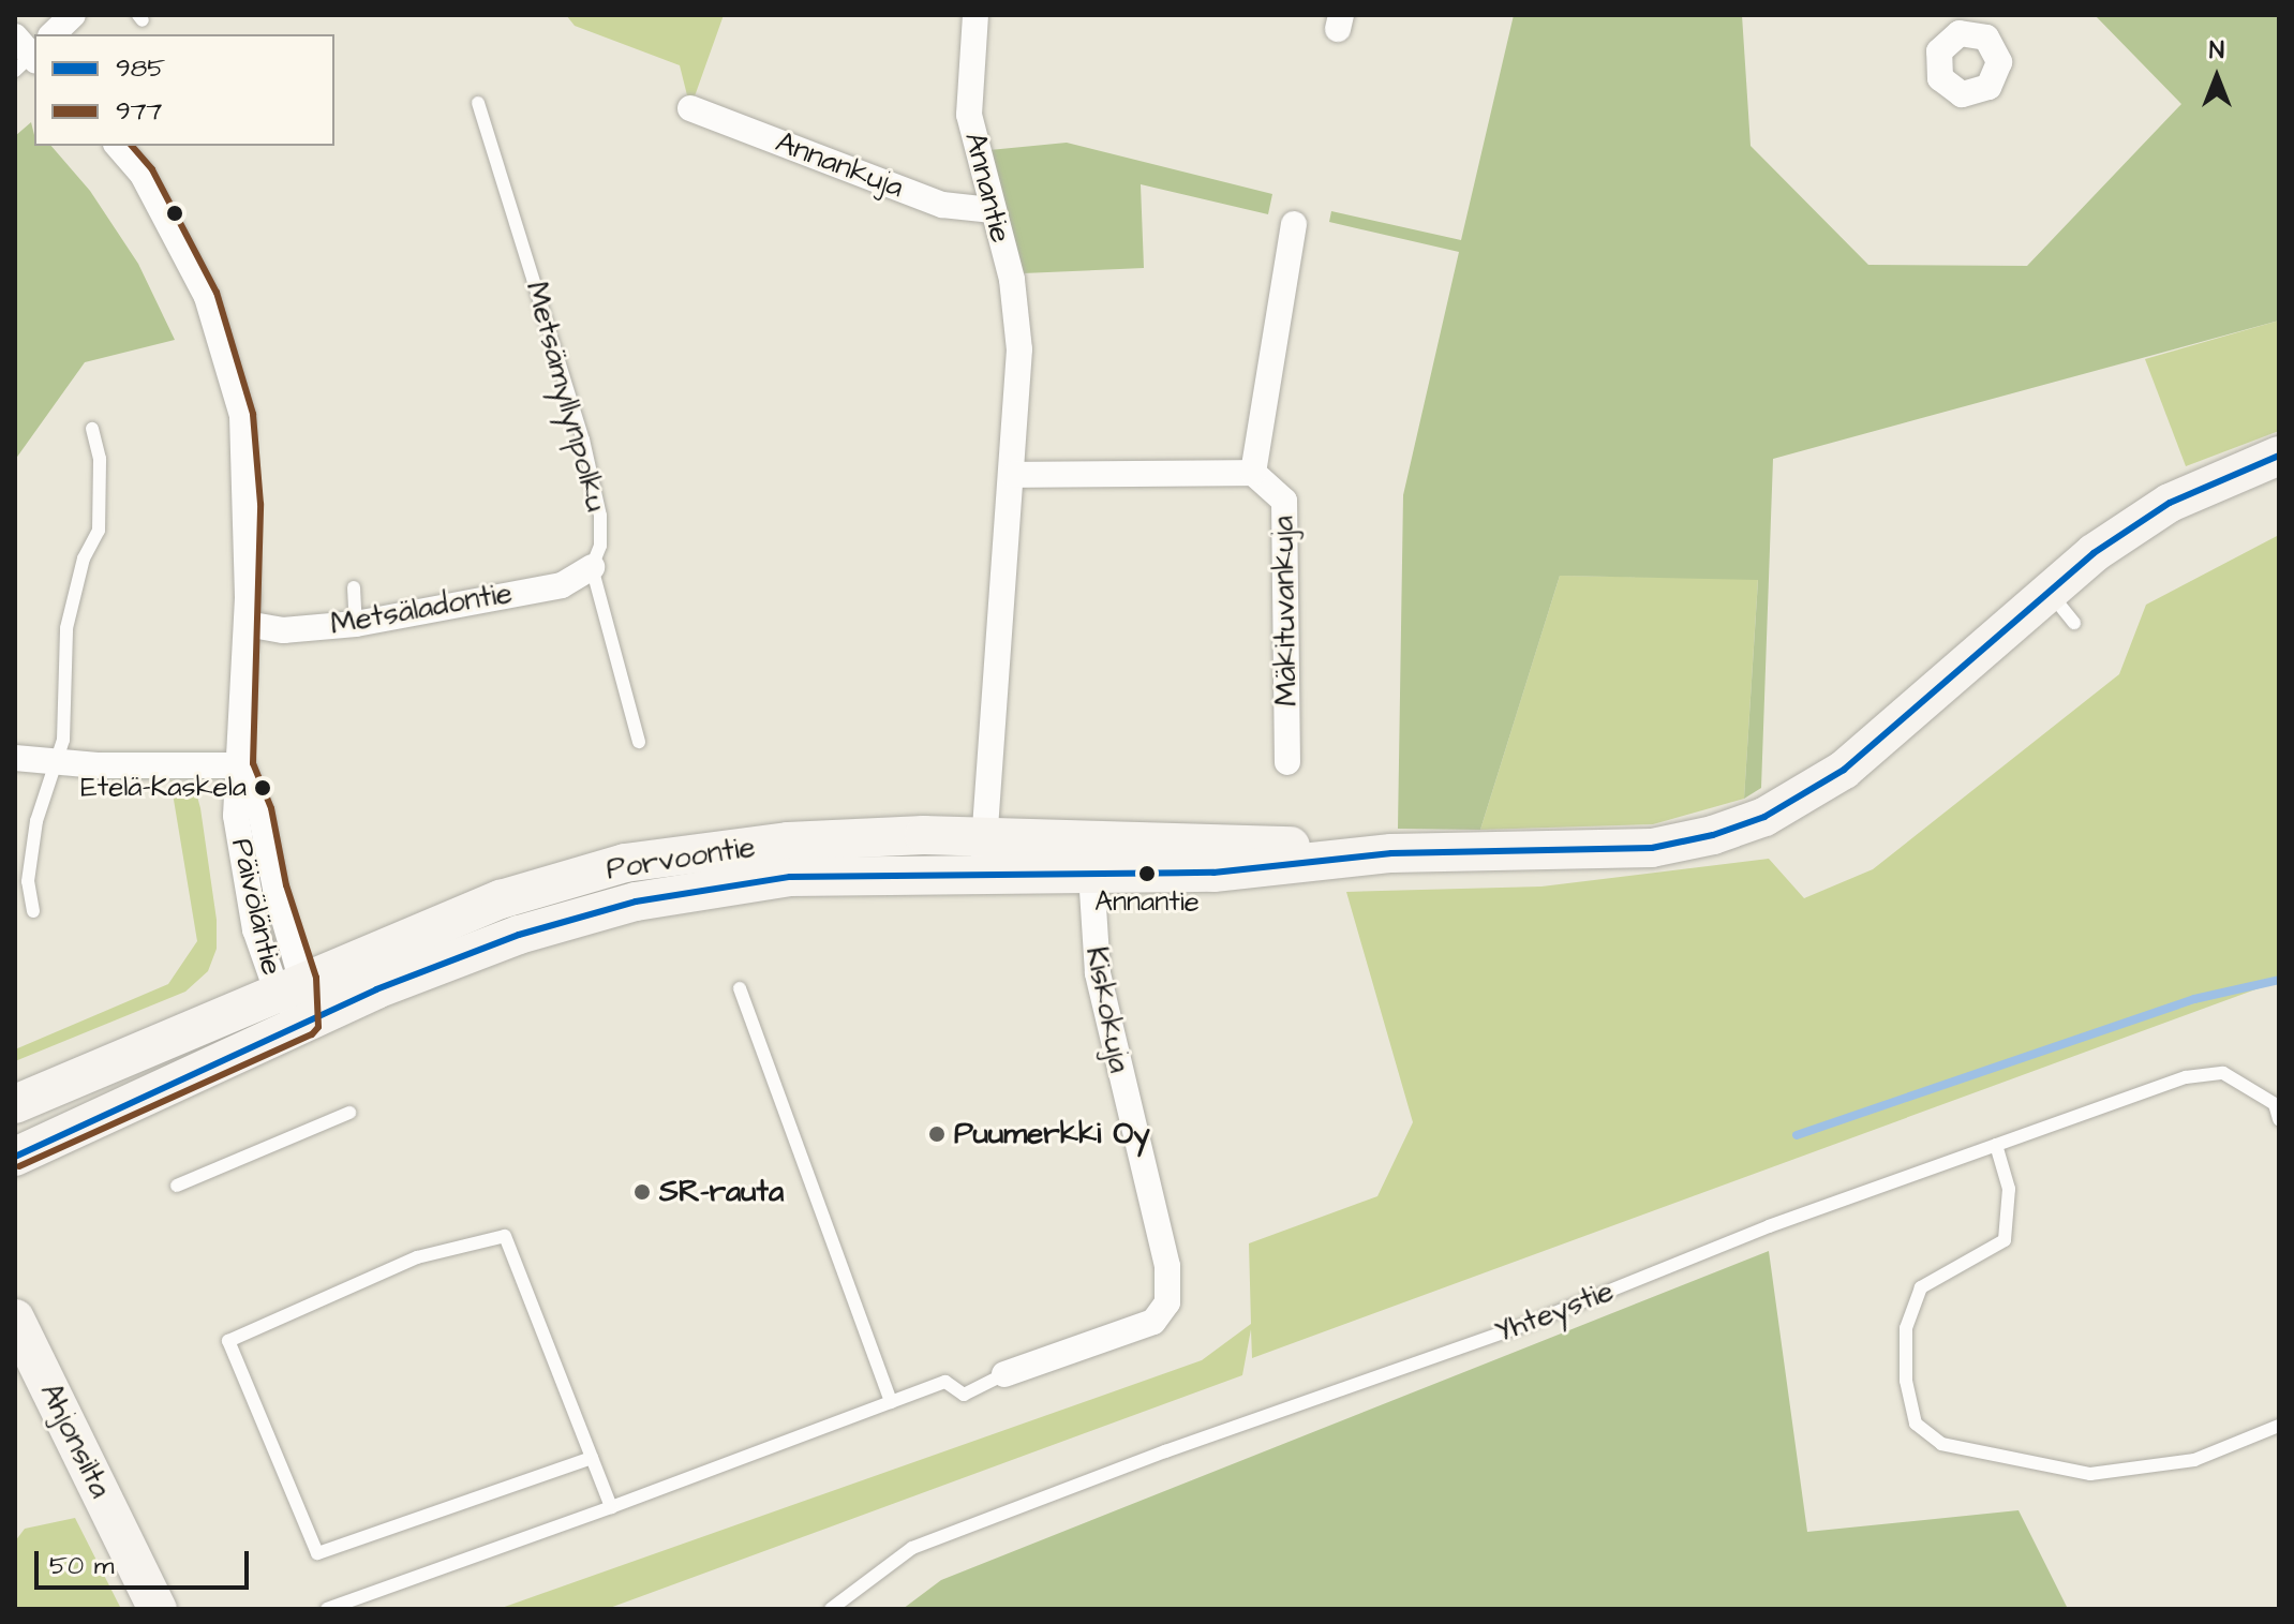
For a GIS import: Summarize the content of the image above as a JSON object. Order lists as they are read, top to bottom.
{
  "streets": {
    "street": [
      "Annankuja",
      "Annantie",
      "Metsäladontie",
      "Mäkituvankuja",
      "Porvoontie",
      "Päivöläntie",
      "Kiskokuja",
      "Ahjonsilta"
    ],
    "lane": ["Metsämyllynpolku", "Yhteystie"]
  },
  "crossings": [
    ["Annankuja", "Annantie"],
    ["Annantie", "Porvoontie"],
    ["Metsämyllynpolku", "Metsäladontie"],
    ["Metsäladontie", "Päivöläntie"],
    ["Porvoontie", "Päivöläntie"],
    ["Porvoontie", "Kiskokuja"]
  ],
  "places": [
    "Etelä-Kaskela",
    "Annantie",
    "Puumerkki Oy",
    "SR-rauta"
  ],
  "lines": ["transit line 977", "transit line 985"],
  "legend": ["985", "977"],
  "scale_bar": "50 m",
  "north": "top"
}
